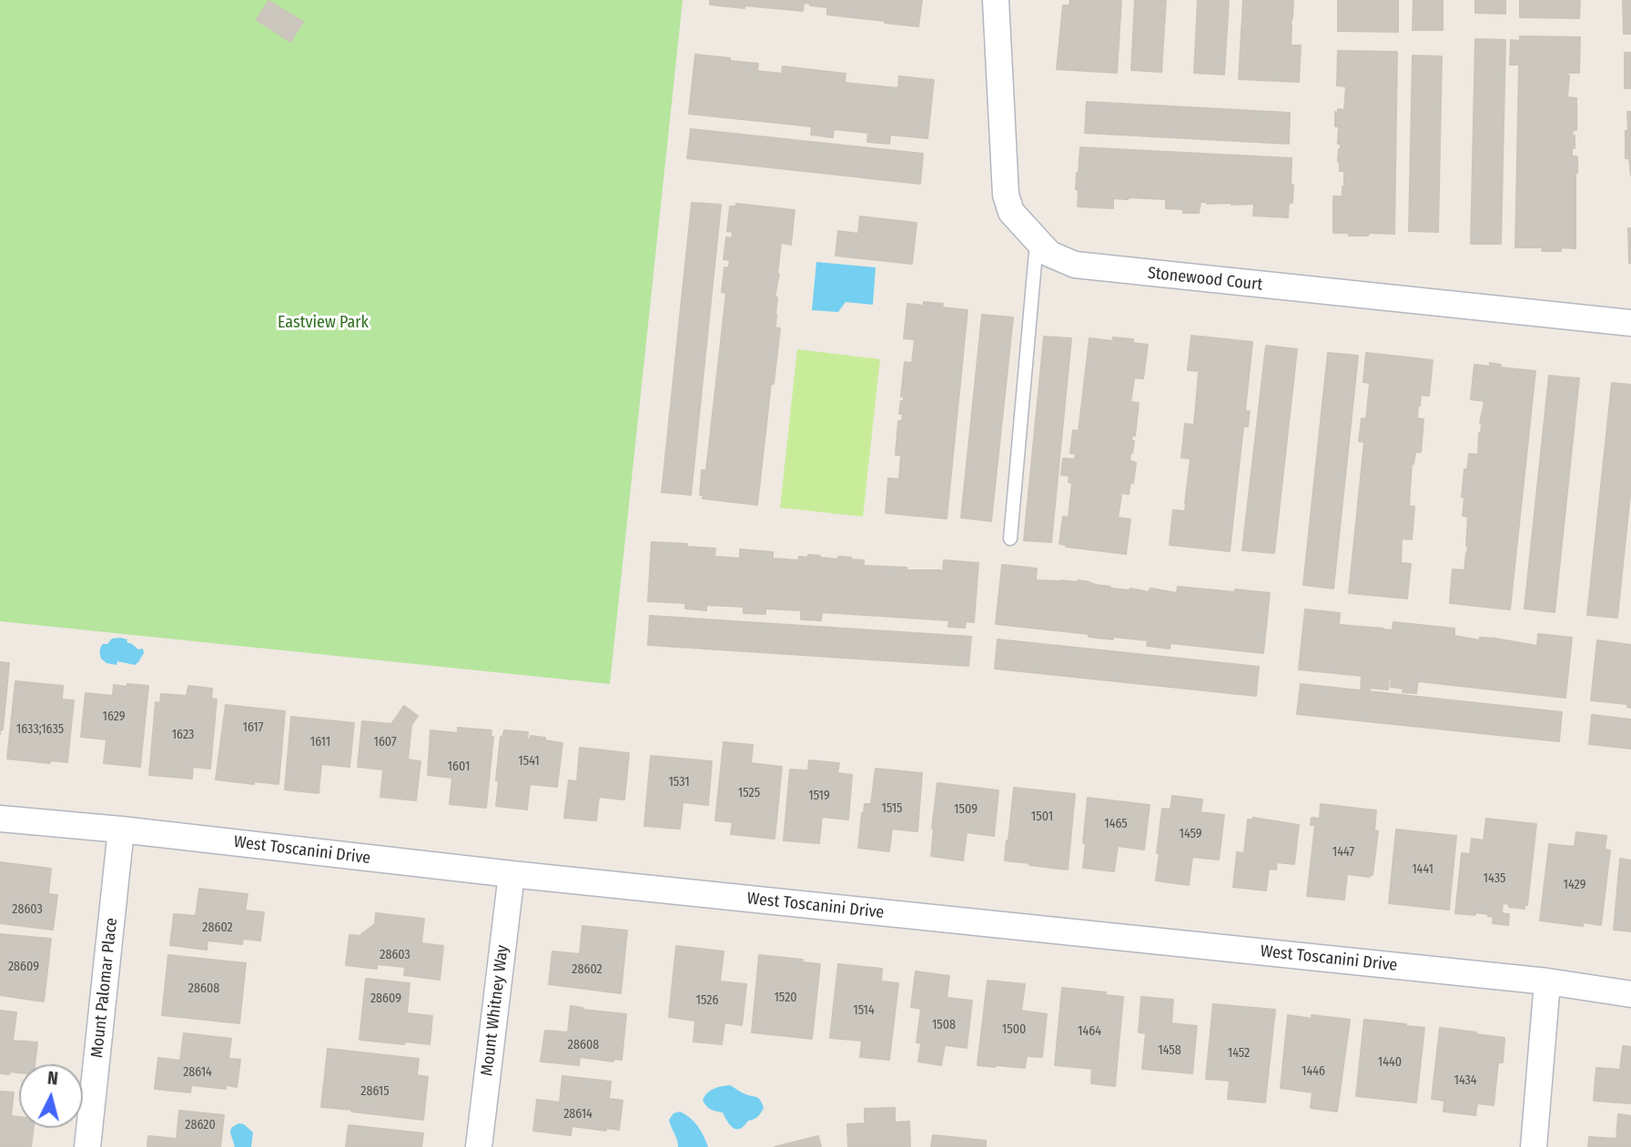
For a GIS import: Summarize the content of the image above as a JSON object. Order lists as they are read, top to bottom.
{
  "streets": {
    "street": [
      "Stonewood Court",
      "West Toscanini Drive",
      "Mount Palomar Place",
      "Mount Whitney Way"
    ]
  },
  "crossings": [
    ["West Toscanini Drive", "Mount Palomar Place"],
    ["West Toscanini Drive", "Mount Whitney Way"]
  ],
  "parks": ["Eastview Park"],
  "house_numbers": [
    "1629",
    "1617",
    "1633;1635",
    "1623",
    "1611",
    "1607",
    "1541",
    "1601",
    "1531",
    "1525",
    "1519",
    "1515",
    "1509",
    "1501",
    "1465",
    "1459",
    "1447",
    "1441",
    "1435",
    "1429",
    "28603",
    "28602",
    "28603",
    "28609",
    "28602",
    "28608",
    "1520",
    "28609",
    "1526",
    "1514",
    "1508",
    "1500",
    "1464",
    "28608",
    "1458",
    "1452",
    "1440",
    "1446",
    "28614",
    "1434",
    "28615",
    "28614",
    "28620"
  ],
  "north": "top"
}
